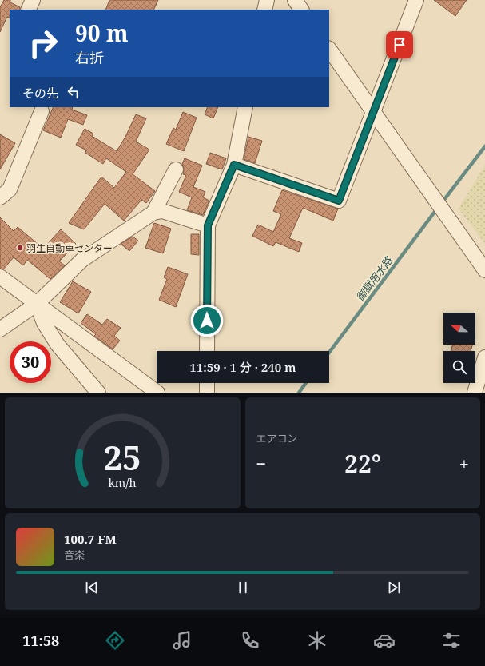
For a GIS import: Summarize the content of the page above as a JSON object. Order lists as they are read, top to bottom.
{
  "water": ["御獄用水路"],
  "places": ["羽生自動車センター"],
  "north": "left",
  "page": {
    "turn": ["90 m", "右折"],
    "then": "その先",
    "limit": "30",
    "trip": "11:59 · 1 分 · 240 m",
    "tile": "エアコン",
    "heat": ["−", "22°", "+"],
    "song": ["100.7 FM", "音楽"],
    "tabs": "11:58",
    "gauge": ["25", "km/h"]
  }
}
